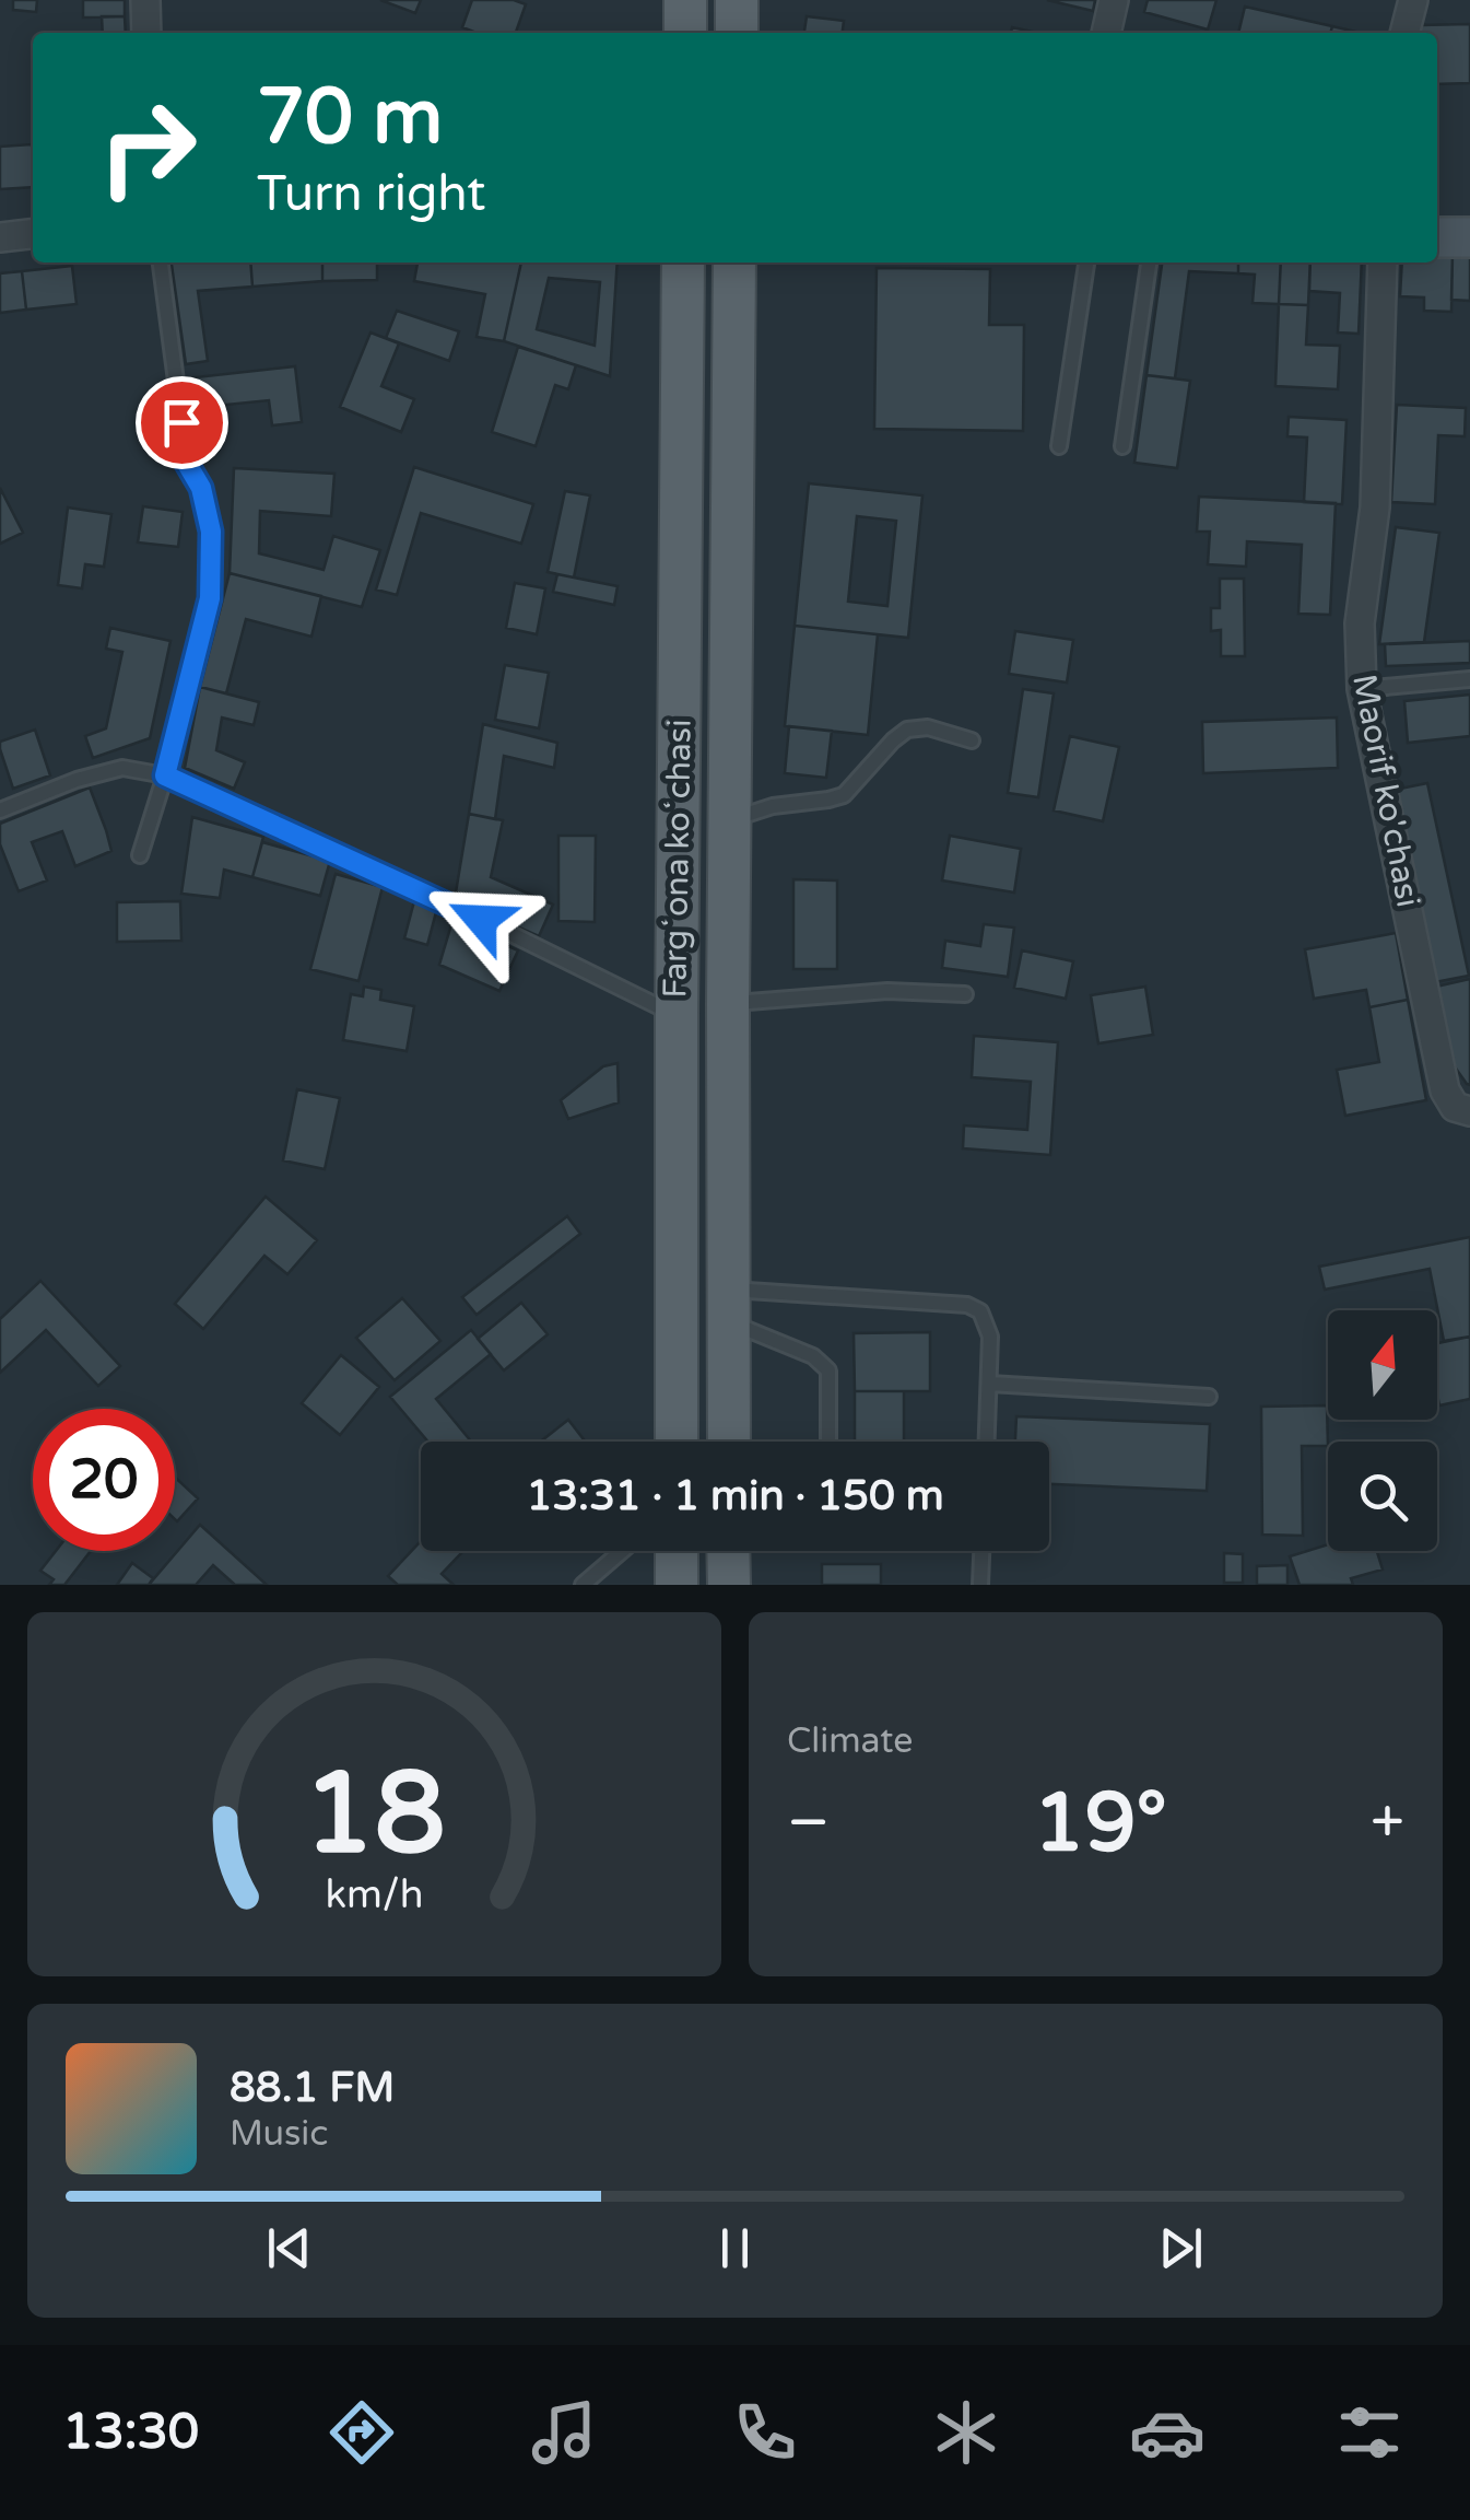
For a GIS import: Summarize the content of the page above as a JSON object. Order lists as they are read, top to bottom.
{
  "streets": {
    "main road": ["Fargʻona koʻchasi"],
    "street": ["Maorif ko'chasi"]
  },
  "north": "top",
  "page": {
    "turn": ["70 m", "Turn right"],
    "limit": "20",
    "trip": "13:31 · 1 min · 150 m",
    "tile": "Climate",
    "heat": ["−", "19°", "+"],
    "song": ["88.1 FM", "Music"],
    "tabs": "13:30",
    "gauge": ["18", "km/h"]
  }
}
